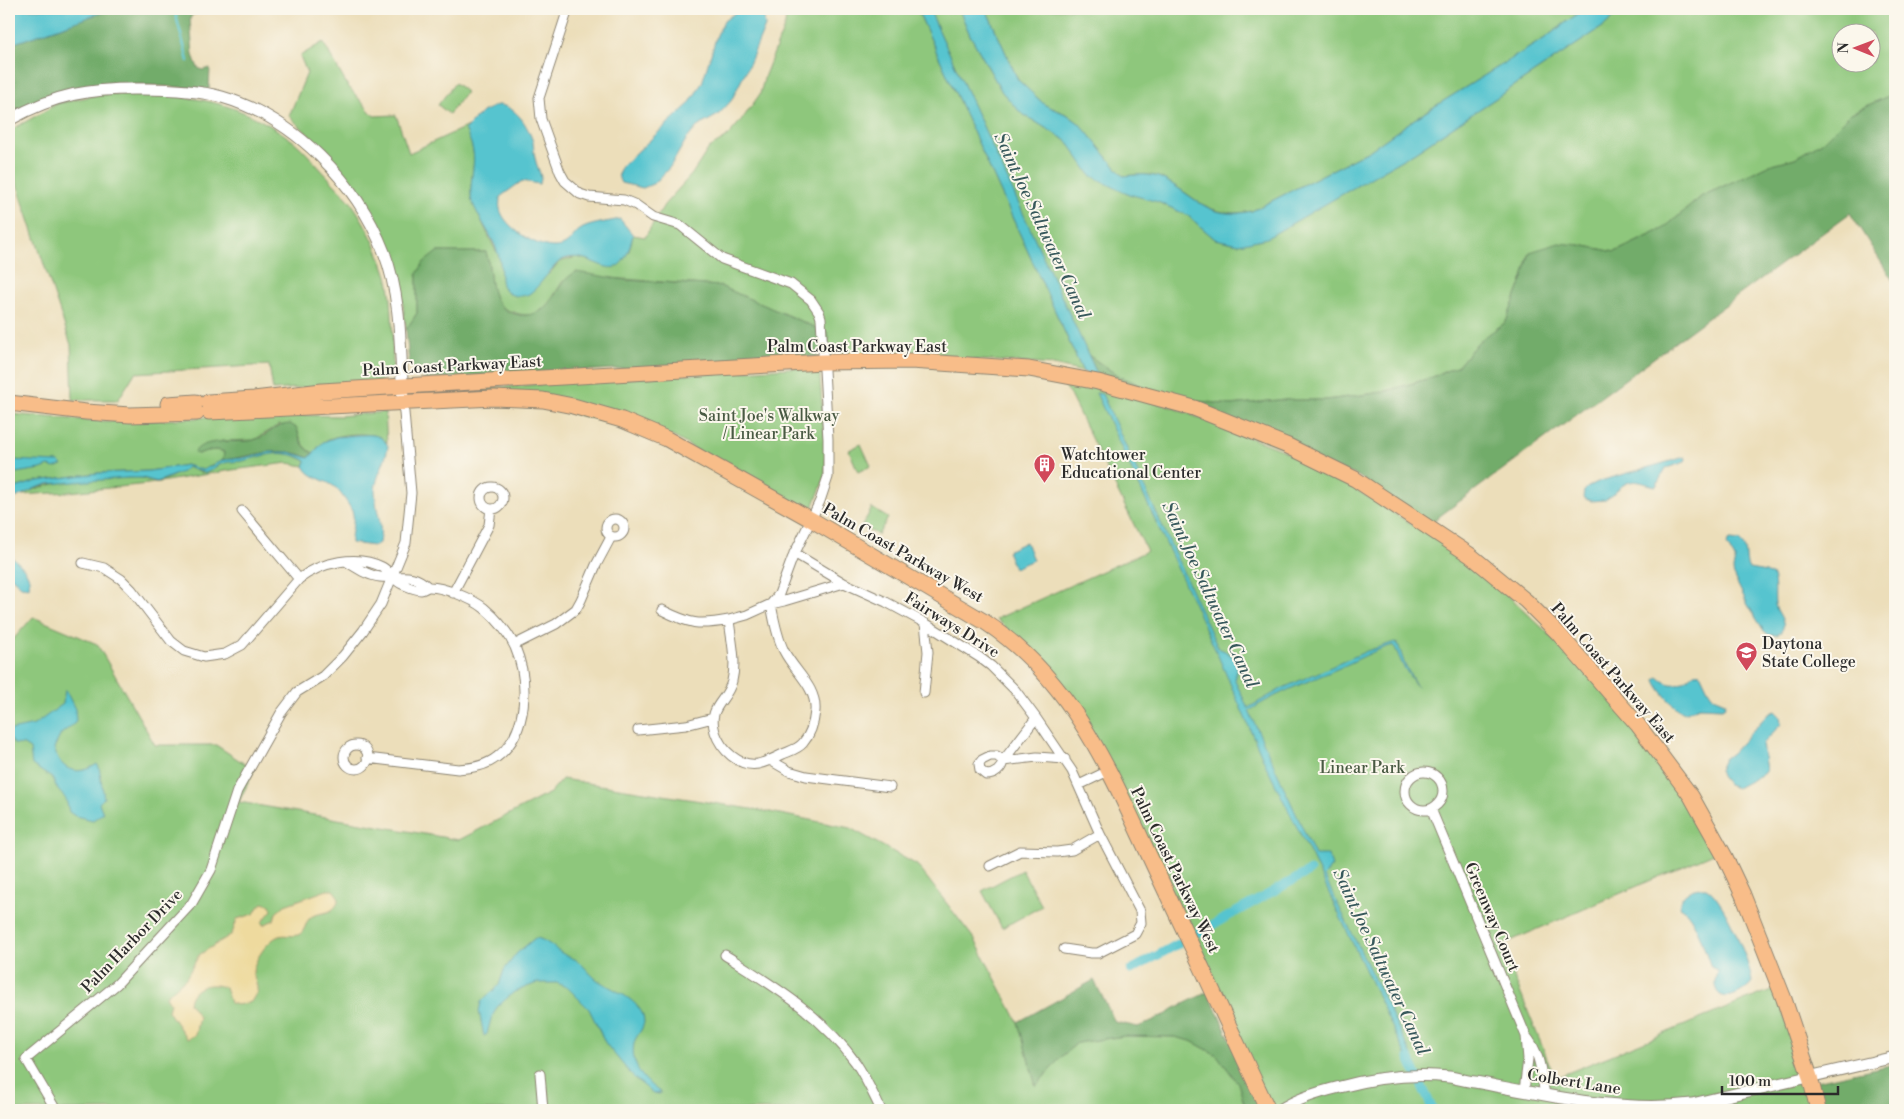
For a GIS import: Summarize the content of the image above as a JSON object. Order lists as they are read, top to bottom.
{
  "streets": {
    "main road": ["Palm Coast Parkway East", "Palm Coast Parkway West"],
    "street": [
      "Fairways Drive",
      "Greenway Court",
      "Palm Harbor Drive",
      "Colbert Lane"
    ]
  },
  "crossings": [
    ["Palm Coast Parkway East", "Palm Coast Parkway West"],
    ["Palm Coast Parkway East", "Colbert Lane"],
    ["Palm Coast Parkway West", "Palm Harbor Drive"]
  ],
  "water": ["Saint Joe Saltwater Canal"],
  "parks": ["Saint Joe's Walkway / Linear Park", "Linear Park"],
  "places": {
    "building": ["Watchtower Educational Center"],
    "school or university": ["Daytona State College"]
  },
  "scale_bar": "100 m",
  "north": "left"
}
